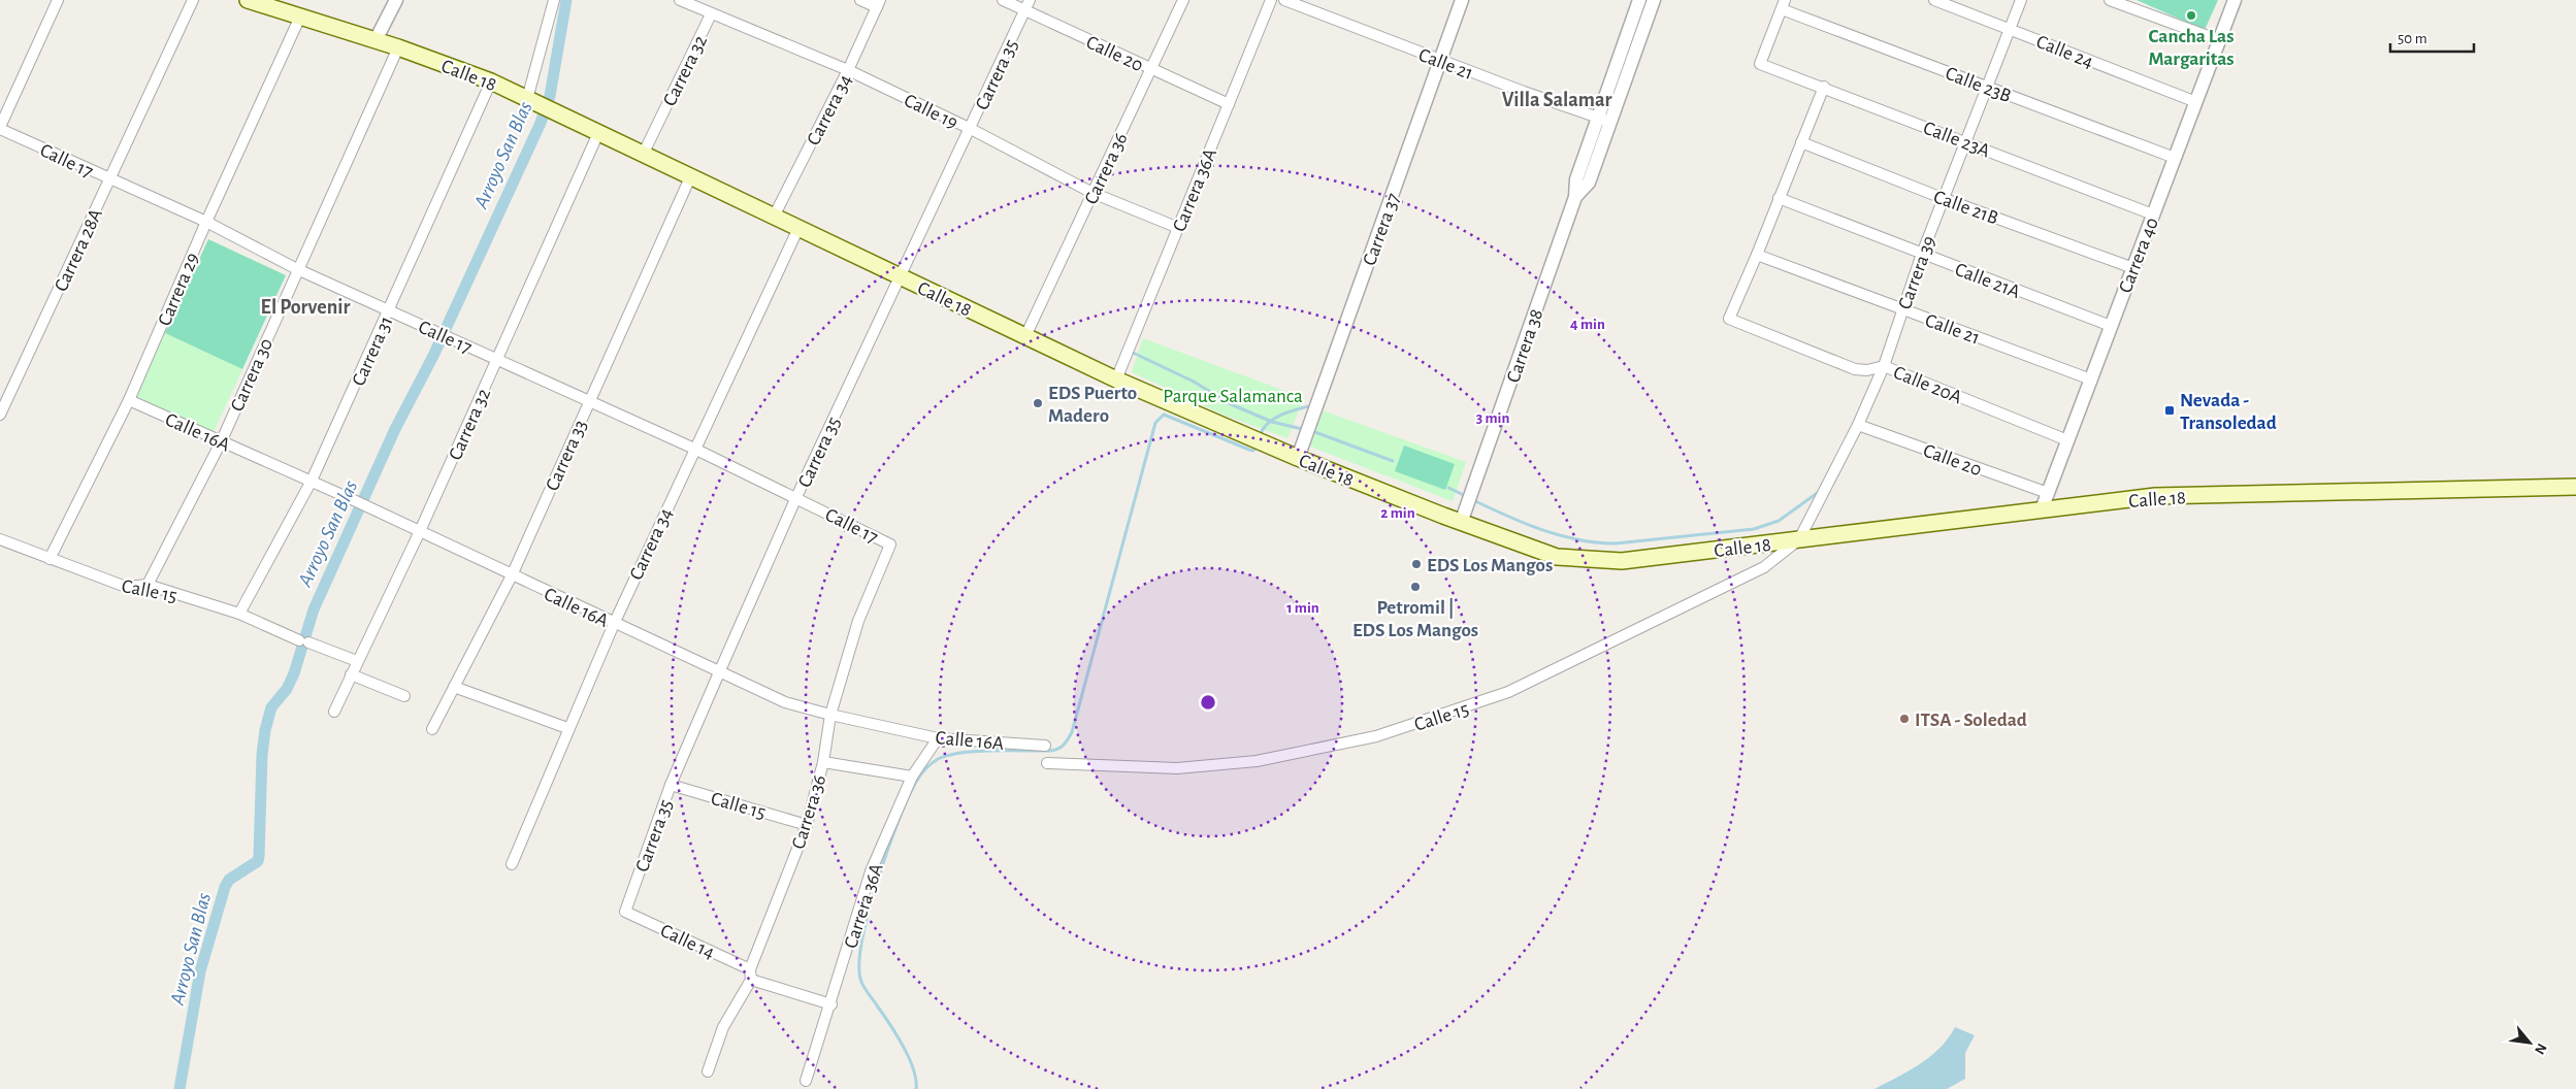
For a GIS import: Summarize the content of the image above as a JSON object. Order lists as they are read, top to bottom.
{
  "streets": {
    "main road": ["Calle 18"],
    "street": [
      "Calle 24",
      "Calle 20",
      "Calle 21",
      "Carrera 32",
      "Carrera 35",
      "Calle 23B",
      "Carrera 34",
      "Calle 19",
      "Calle 23A",
      "Calle 17",
      "Carrera 36",
      "Carrera 36A",
      "Calle 21B",
      "Carrera 37",
      "Carrera 28A",
      "Carrera 40",
      "Carrera 39",
      "Calle 21A",
      "Carrera 29",
      "Carrera 38",
      "Carrera 31",
      "Carrera 30",
      "Calle 20A",
      "Calle 16A",
      "Carrera 33",
      "Calle 15",
      "Calle 14"
    ]
  },
  "crossings": [
    ["Calle 24", "Carrera 40"],
    ["Calle 24", "Carrera 39"],
    ["Calle 20", "Carrera 35"],
    ["Calle 20", "Carrera 36"],
    ["Calle 20", "Carrera 36A"],
    ["Calle 20", "Carrera 40"],
    ["Calle 20", "Carrera 39"],
    ["Calle 21", "Carrera 37"],
    ["Calle 21", "Carrera 40"],
    ["Calle 21", "Carrera 39"],
    ["Calle 21", "Carrera 38"],
    ["Calle 21", "Calle 20A"],
    ["Carrera 32", "Calle 18"],
    ["Carrera 32", "Calle 19"],
    ["Carrera 32", "Calle 17"],
    ["Carrera 32", "Calle 16A"],
    ["Carrera 32", "Calle 15"],
    ["Calle 18", "Carrera 35"],
    ["Calle 18", "Carrera 34"],
    ["Calle 18", "Carrera 36"],
    ["Calle 18", "Carrera 36A"],
    ["Calle 18", "Carrera 37"],
    ["Calle 18", "Carrera 40"],
    ["Calle 18", "Carrera 39"],
    ["Calle 18", "Carrera 29"],
    ["Calle 18", "Carrera 38"],
    ["Calle 18", "Carrera 31"],
    ["Calle 18", "Carrera 30"],
    ["Calle 18", "Carrera 33"],
    ["Calle 18", "Calle 15"],
    ["Carrera 35", "Calle 19"],
    ["Carrera 35", "Calle 17"],
    ["Carrera 35", "Calle 16A"],
    ["Carrera 35", "Calle 15"],
    ["Carrera 35", "Calle 14"],
    ["Calle 23B", "Calle 23A"],
    ["Calle 23B", "Carrera 40"],
    ["Calle 23B", "Carrera 39"],
    ["Carrera 34", "Calle 19"],
    ["Carrera 34", "Calle 17"],
    ["Carrera 34", "Calle 16A"],
    ["Calle 19", "Carrera 36"],
    ["Calle 19", "Carrera 36A"],
    ["Calle 23A", "Carrera 40"],
    ["Calle 23A", "Carrera 39"],
    ["Calle 17", "Carrera 36"],
    ["Calle 17", "Carrera 28A"],
    ["Calle 17", "Carrera 29"],
    ["Calle 17", "Carrera 31"],
    ["Calle 17", "Carrera 30"],
    ["Calle 17", "Carrera 33"],
    ["Carrera 36", "Calle 16A"],
    ["Carrera 36", "Calle 15"],
    ["Carrera 36", "Calle 14"],
    ["Carrera 36A", "Calle 16A"],
    ["Carrera 36A", "Calle 14"],
    ["Calle 21B", "Carrera 40"],
    ["Calle 21B", "Carrera 39"],
    ["Carrera 40", "Calle 21A"],
    ["Carrera 40", "Calle 20A"],
    ["Carrera 39", "Calle 21A"],
    ["Carrera 39", "Calle 20A"],
    ["Carrera 39", "Calle 15"],
    ["Carrera 29", "Calle 16A"],
    ["Carrera 29", "Calle 15"],
    ["Carrera 31", "Calle 16A"],
    ["Carrera 31", "Calle 15"],
    ["Carrera 30", "Calle 16A"],
    ["Carrera 30", "Calle 15"],
    ["Calle 16A", "Carrera 33"]
  ],
  "districts": ["Villa Salamar", "El Porvenir"],
  "water": ["Arroyo San Blas"],
  "parks": ["Parque Salamanca"],
  "places": {
    "other": [
      "Cancha Las Margaritas",
      "EDS Puerto Madero",
      "EDS Los Mangos",
      "Petromil | EDS Los Mangos",
      "ITSA - Soledad"
    ],
    "transit": ["Nevada - Transoledad"]
  },
  "scale_bar": "50 m",
  "north": "bottom right",
  "rings": [
    "4 min",
    "3 min",
    "2 min",
    "1 min"
  ]
}
